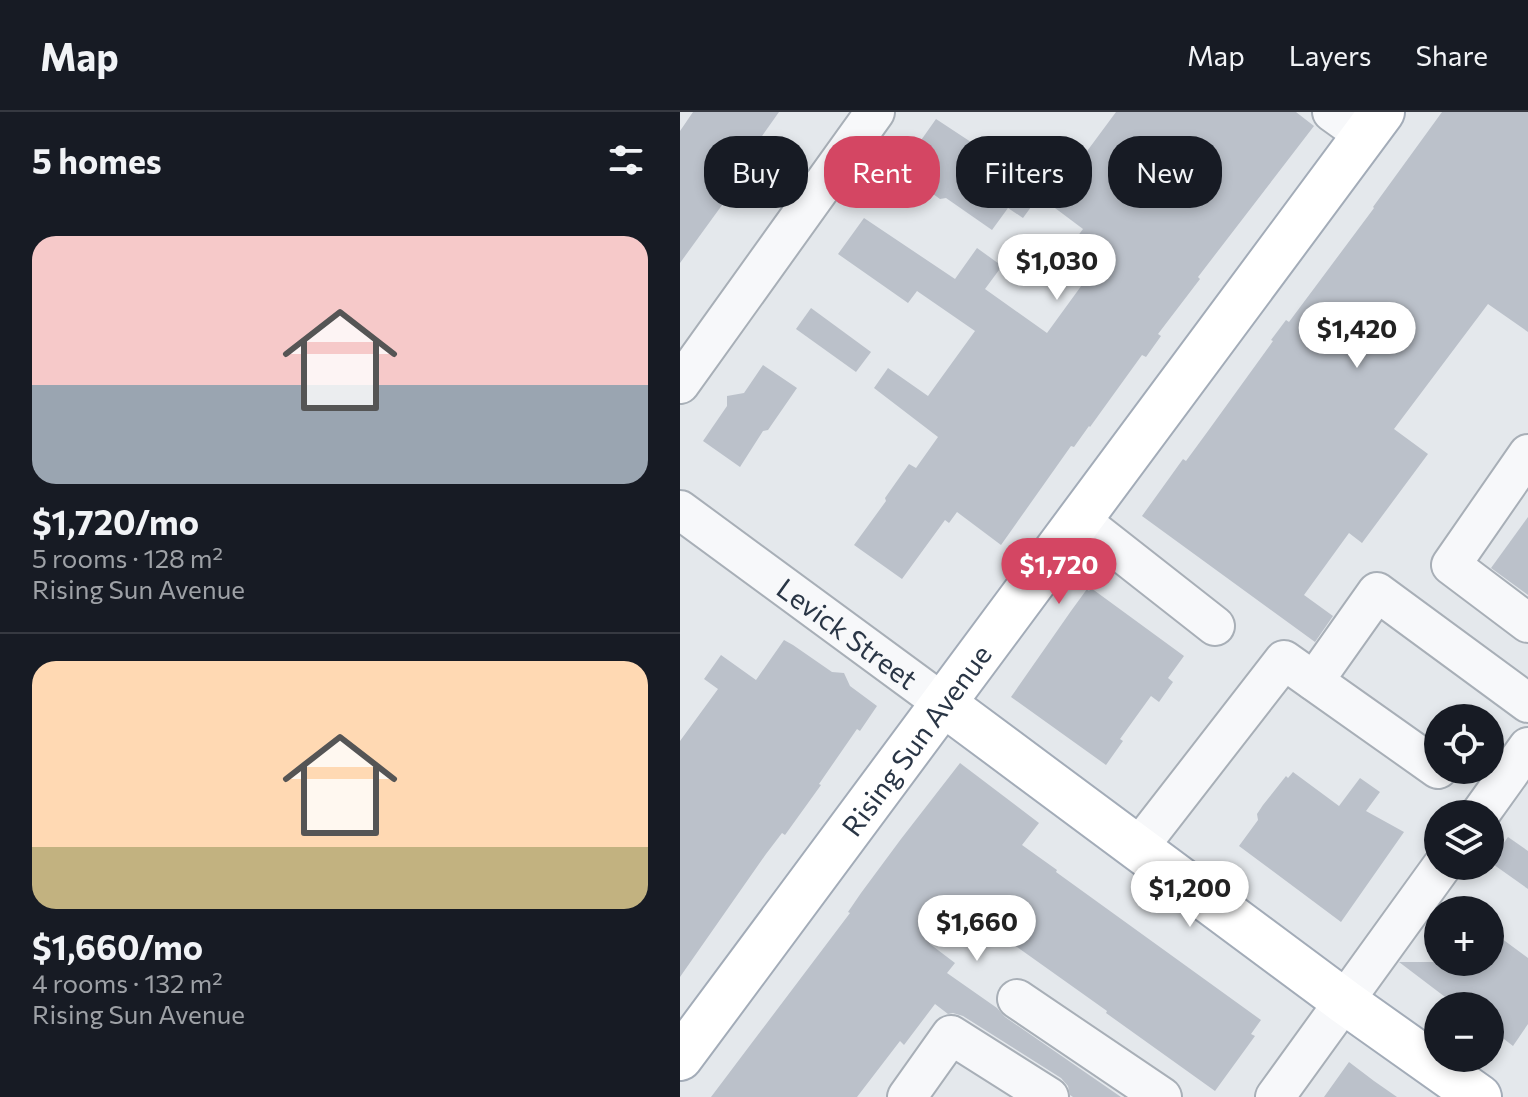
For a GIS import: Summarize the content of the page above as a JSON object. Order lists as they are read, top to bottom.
{
  "streets": {
    "main road": ["Levick Street", "Rising Sun Avenue"]
  },
  "crossings": [
    ["Levick Street", "Rising Sun Avenue"]
  ],
  "page": {
    "header": "Map",
    "nav": ["Map", "Layers", "Share"],
    "heading": "5 homes",
    "chip": [
      "Buy",
      "Rent",
      "Filters",
      "New"
    ],
    "list": [
      {
        "name": "$1,720/mo",
        "note": "5 rooms · 128 m² · Rising Sun Avenue"
      },
      {
        "name": "$1,660/mo",
        "note": "4 rooms · 132 m² · Rising Sun Avenue"
      }
    ],
    "price": [
      "$1,030",
      "$1,420",
      "$1,720",
      "$1,200",
      "$1,660"
    ],
    "map_buttons": ["+", "−"]
  }
}
